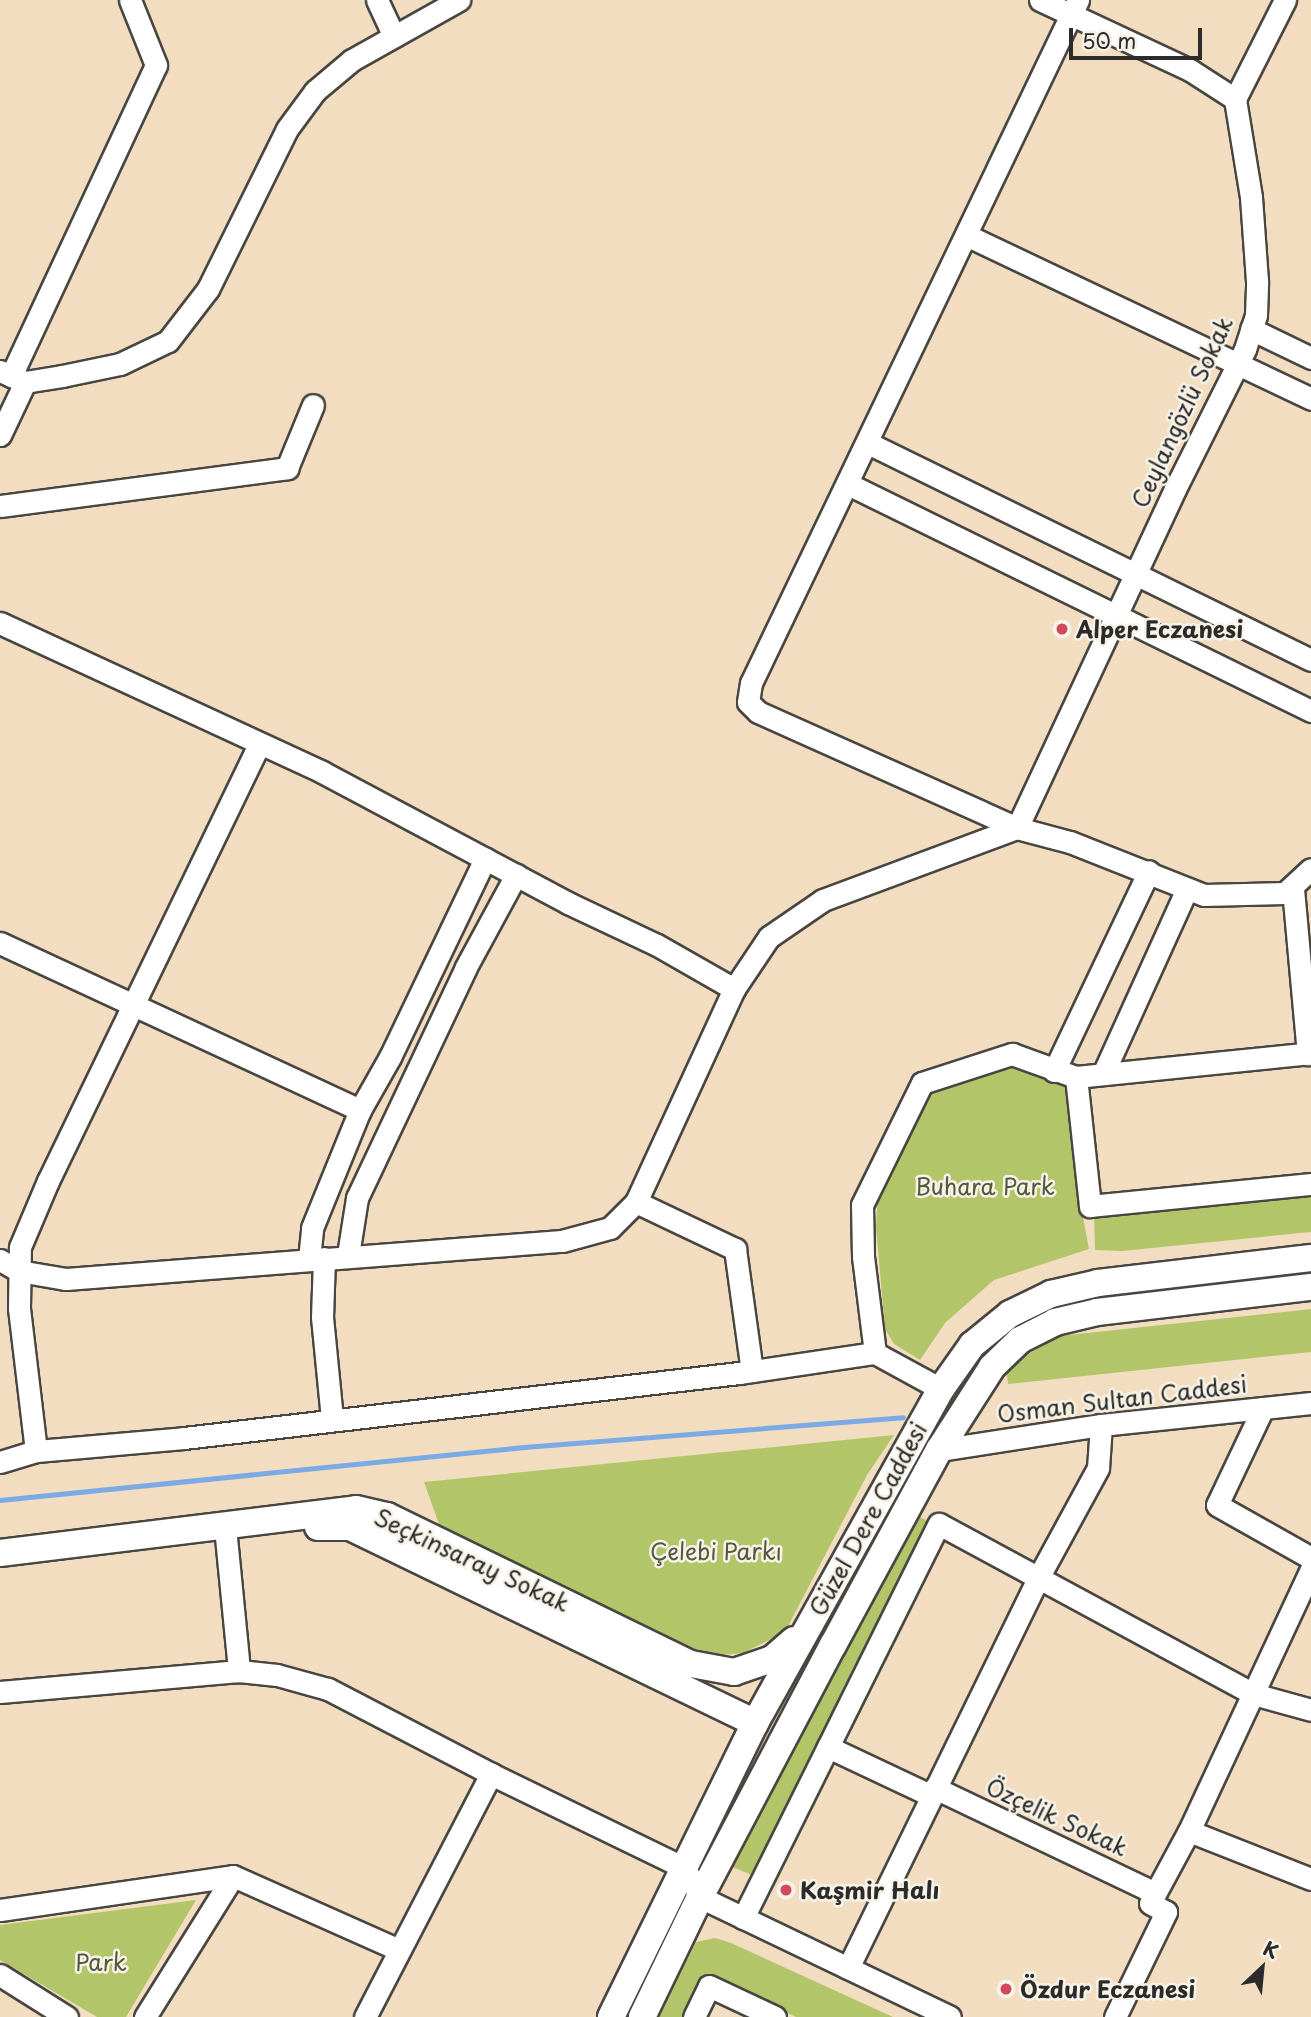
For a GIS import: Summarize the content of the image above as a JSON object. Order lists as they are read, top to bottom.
{
  "streets": {
    "main road": ["Güzel Dere Caddesi", "Seçkinsaray Sokak"],
    "street": ["Ceylangözlü Sokak", "Osman Sultan Caddesi", "Özçelik Sokak"]
  },
  "crossings": [
    ["Osman Sultan Caddesi", "Güzel Dere Caddesi"],
    ["Güzel Dere Caddesi", "Seçkinsaray Sokak"]
  ],
  "parks": ["Buhara Park", "Çelebi Parkı", "Park"],
  "places": ["Alper Eczanesi", "Kaşmir Halı", "Özdur Eczanesi"],
  "scale_bar": "50 m",
  "north": "top right"
}
